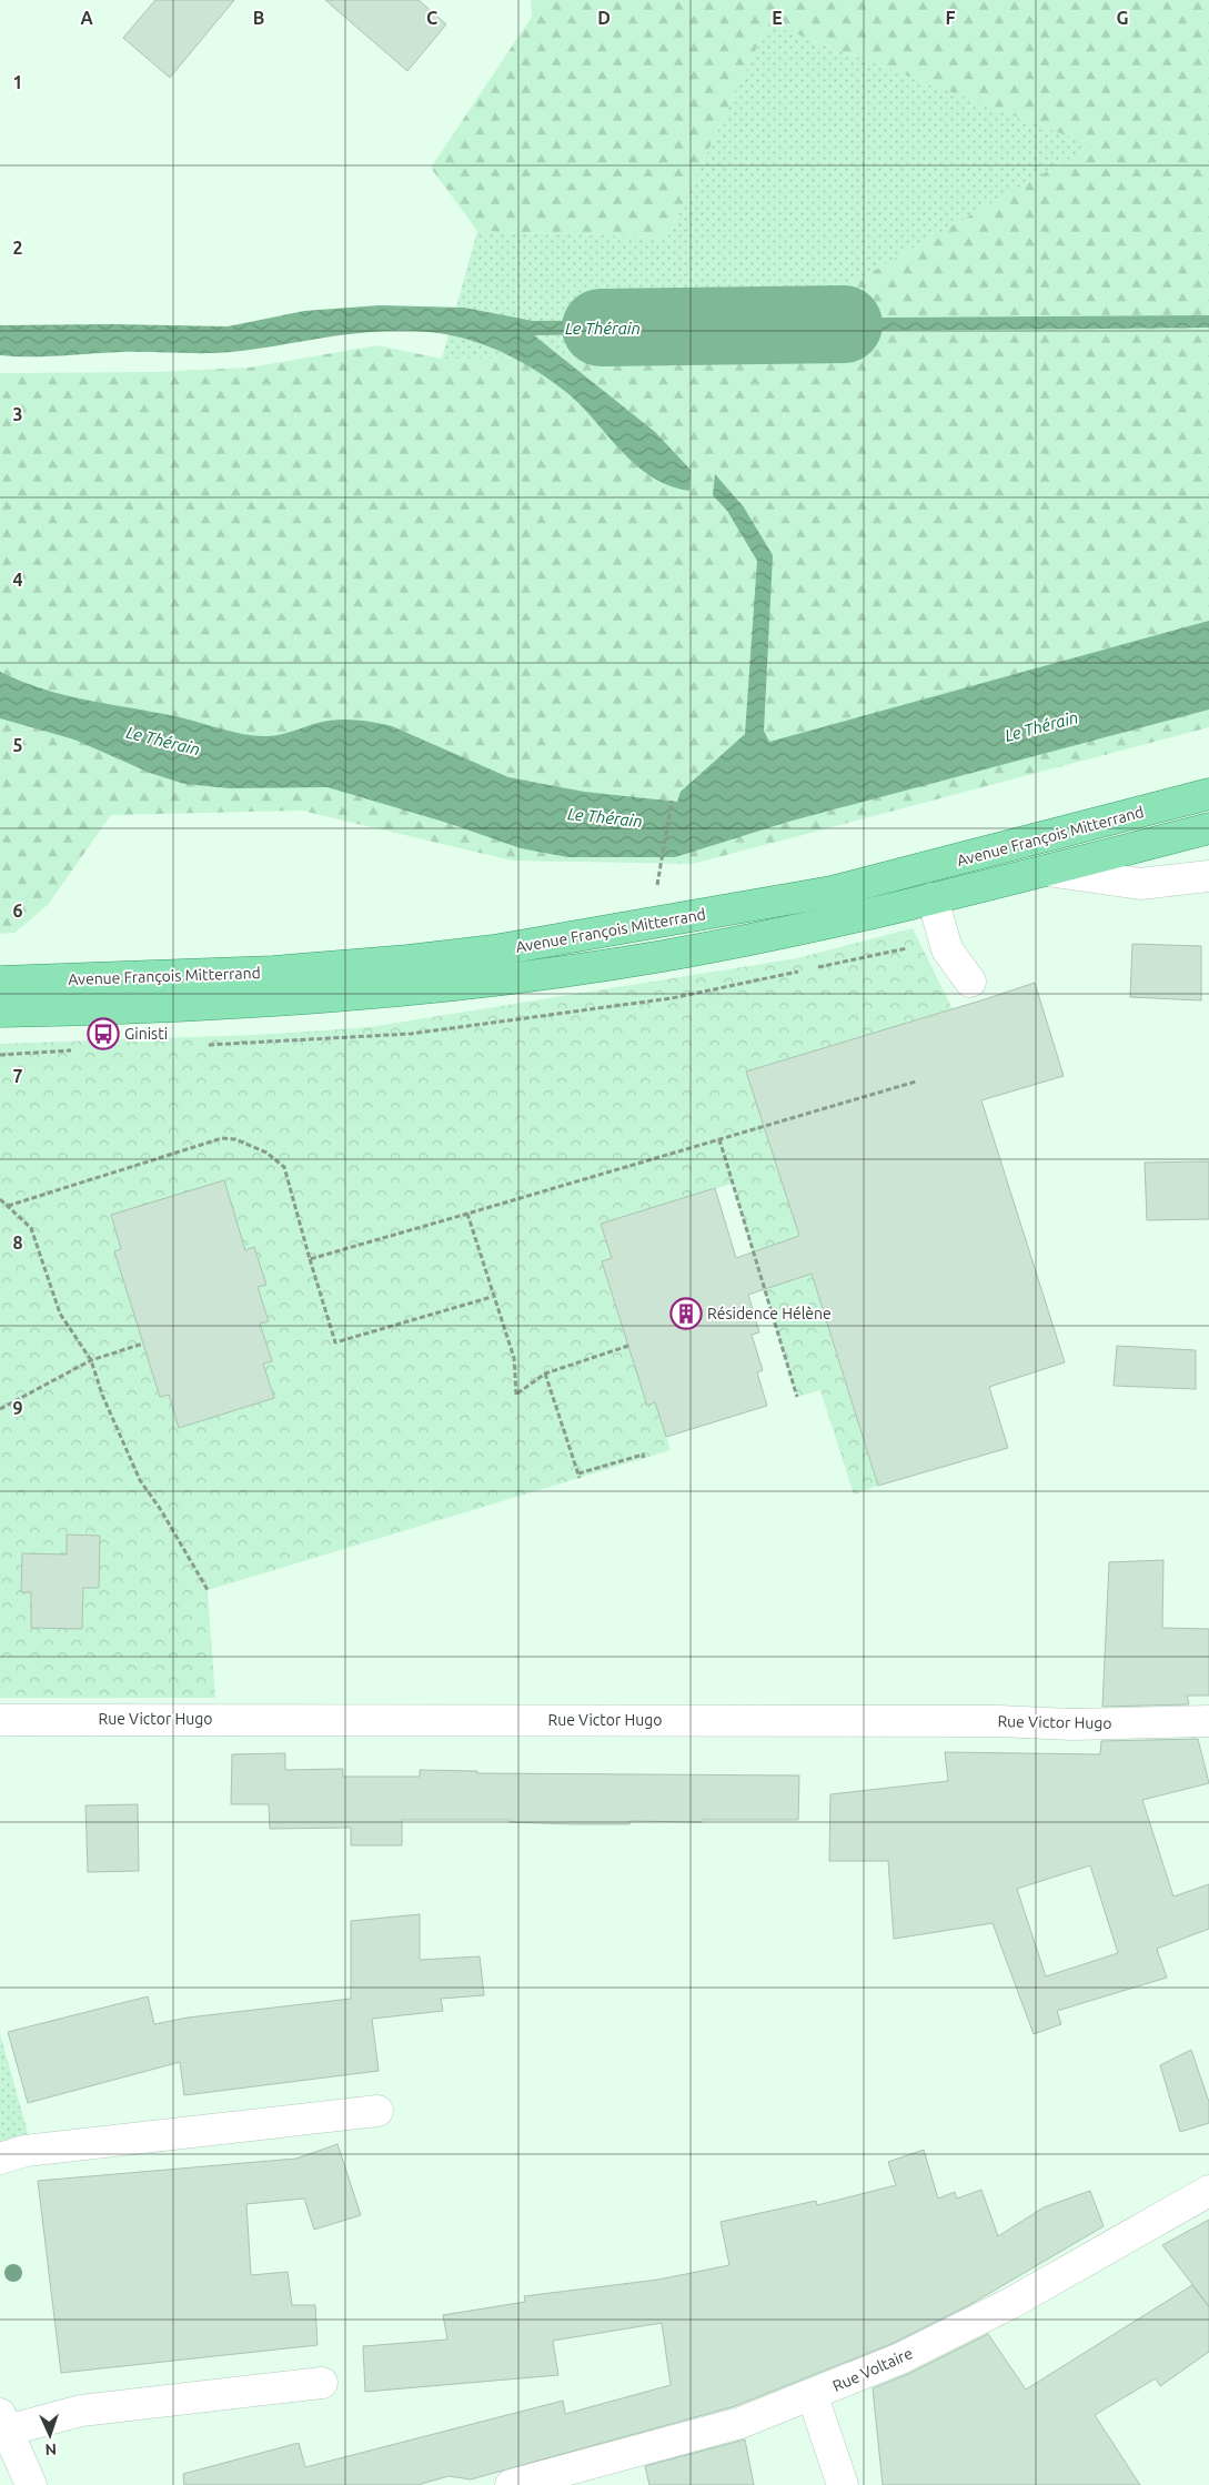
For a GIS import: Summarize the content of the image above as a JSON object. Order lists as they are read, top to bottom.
{
  "streets": {
    "main road": ["Avenue François Mitterrand"],
    "street": ["Rue Victor Hugo", "Rue Voltaire"]
  },
  "water": ["Le Thérain"],
  "places": {
    "bus stop": ["Ginisti"],
    "building": ["Résidence Hélène"]
  },
  "north": "bottom",
  "grid": {
    "columns": [
      "A",
      "B",
      "C",
      "D",
      "E",
      "F",
      "G"
    ],
    "rows": [
      "1",
      "2",
      "3",
      "4",
      "5",
      "6",
      "7",
      "8",
      "9"
    ]
  }
}
